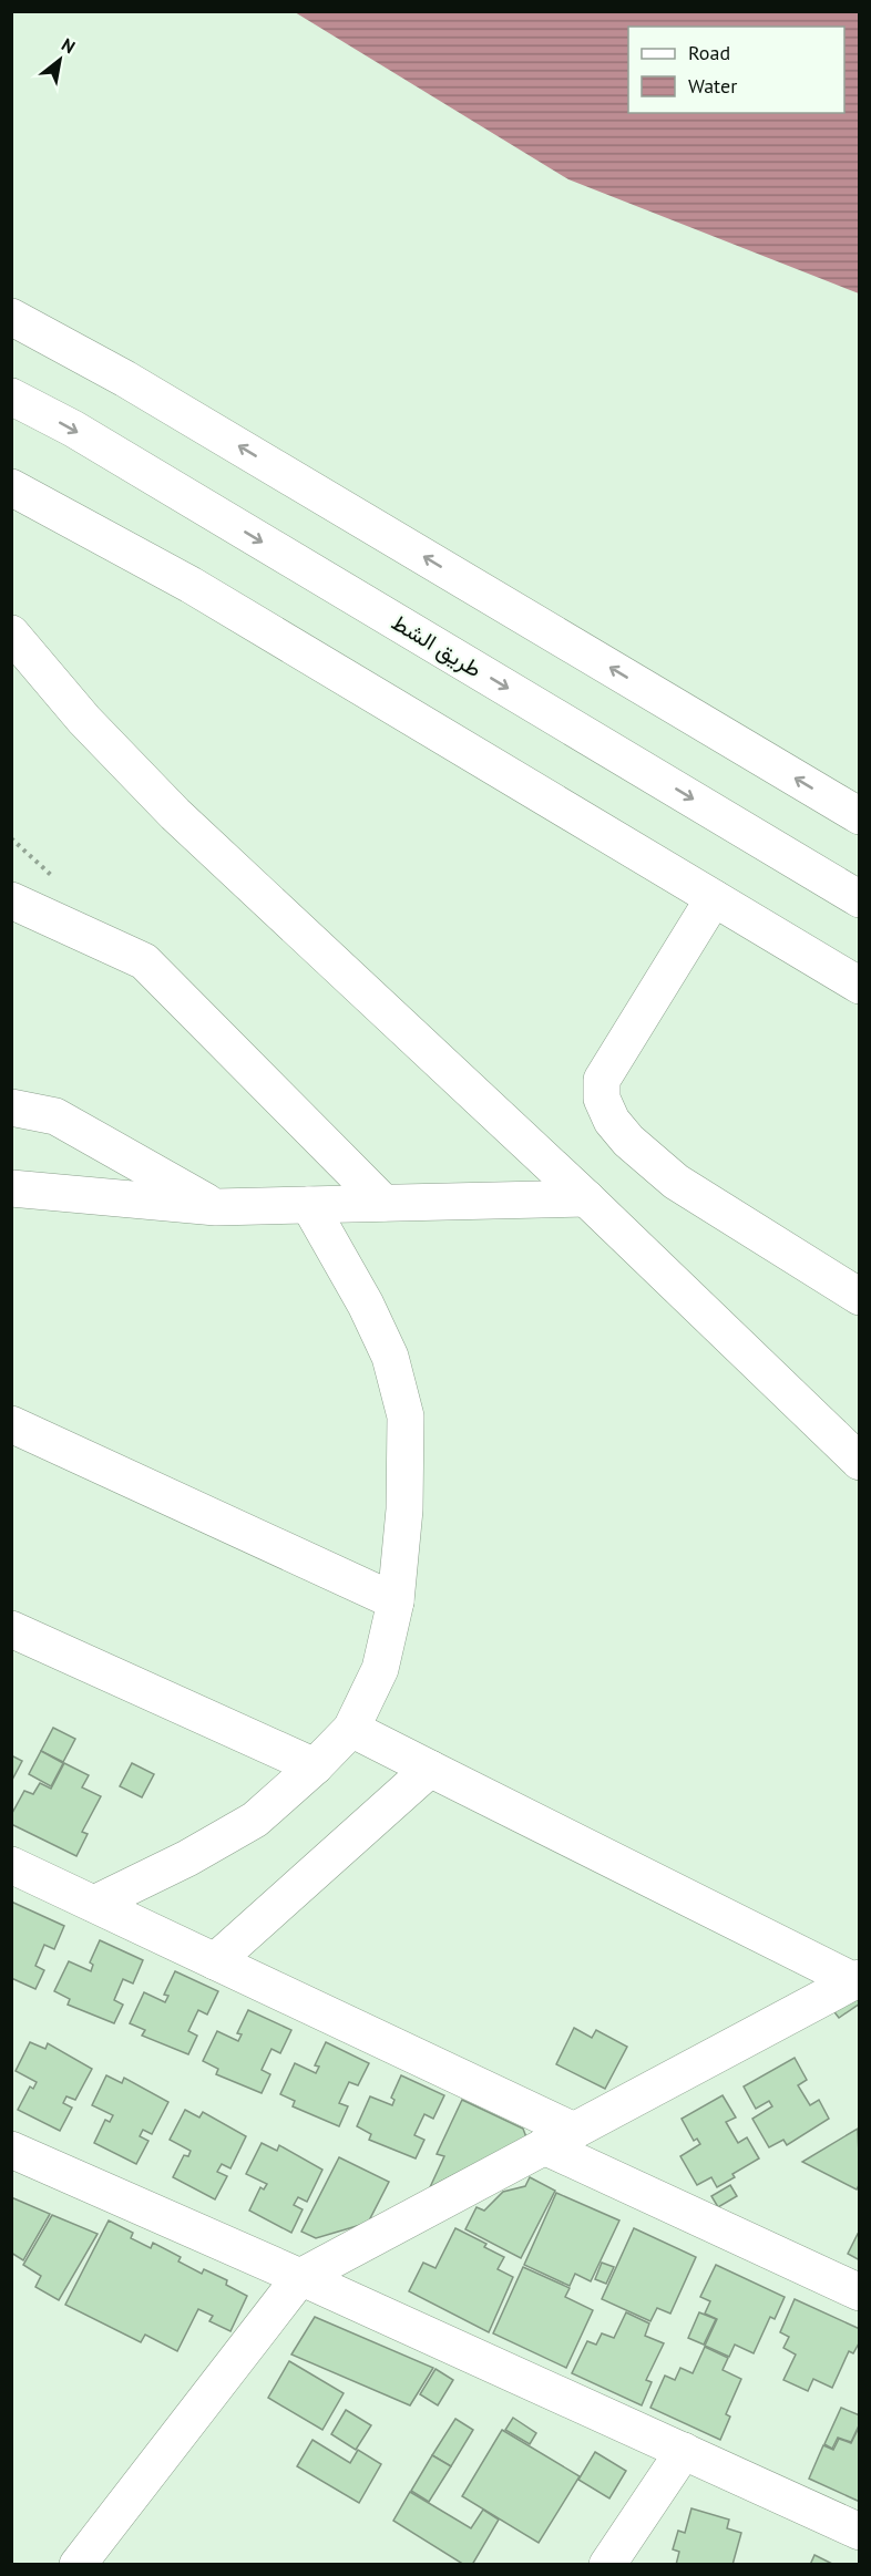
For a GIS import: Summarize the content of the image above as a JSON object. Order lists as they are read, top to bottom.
{
  "streets": {
    "street": ["طريق الشط"]
  },
  "legend": ["Road", "Water"],
  "north": "top right"
}
